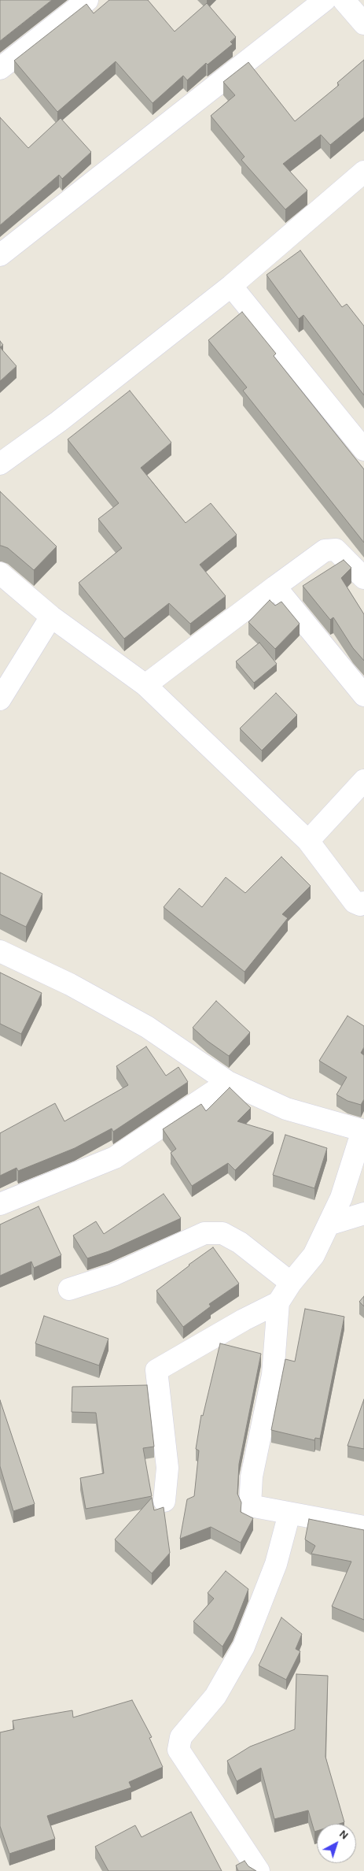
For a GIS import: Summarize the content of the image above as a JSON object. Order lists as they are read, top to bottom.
{
  "north": "top right"
}
